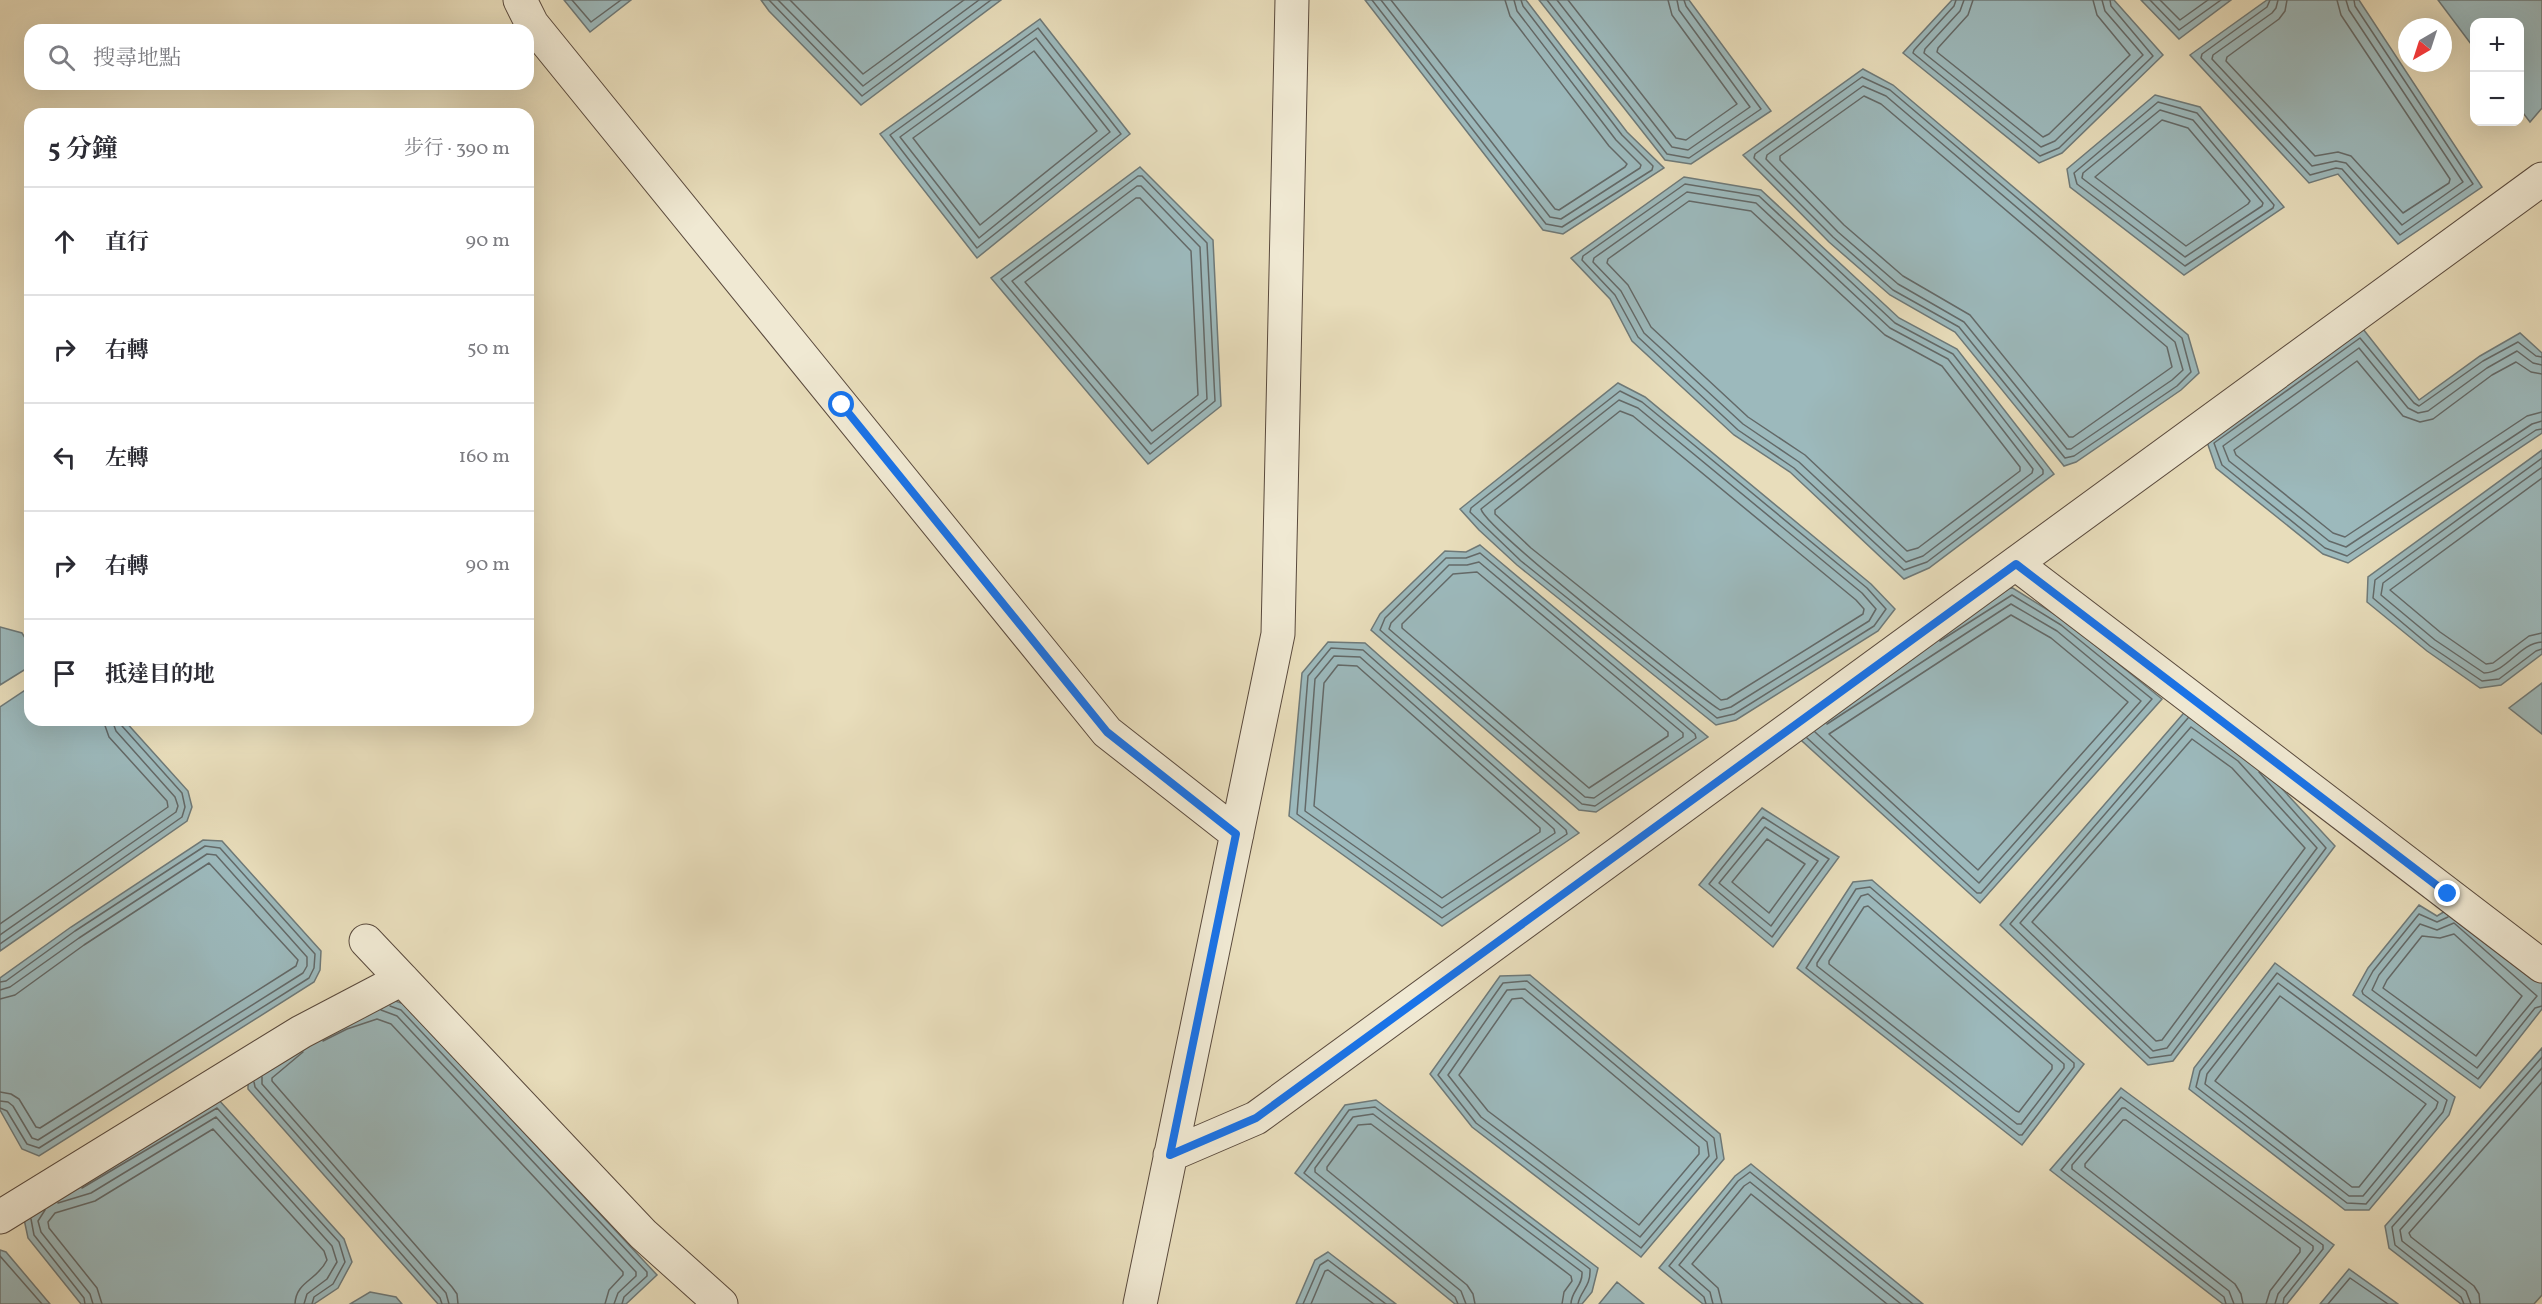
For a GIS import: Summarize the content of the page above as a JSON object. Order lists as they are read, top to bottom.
{
  "north": "bottom left",
  "page": {
    "map_buttons": ["+", "−"],
    "search": "搜尋地點",
    "heading": ["5 分鐘", "步行 · 390 m"],
    "list": [
      ["直行", "90 m"],
      ["右轉", "50 m"],
      ["左轉", "160 m"],
      ["右轉", "90 m"],
      "抵達目的地"
    ]
  }
}
